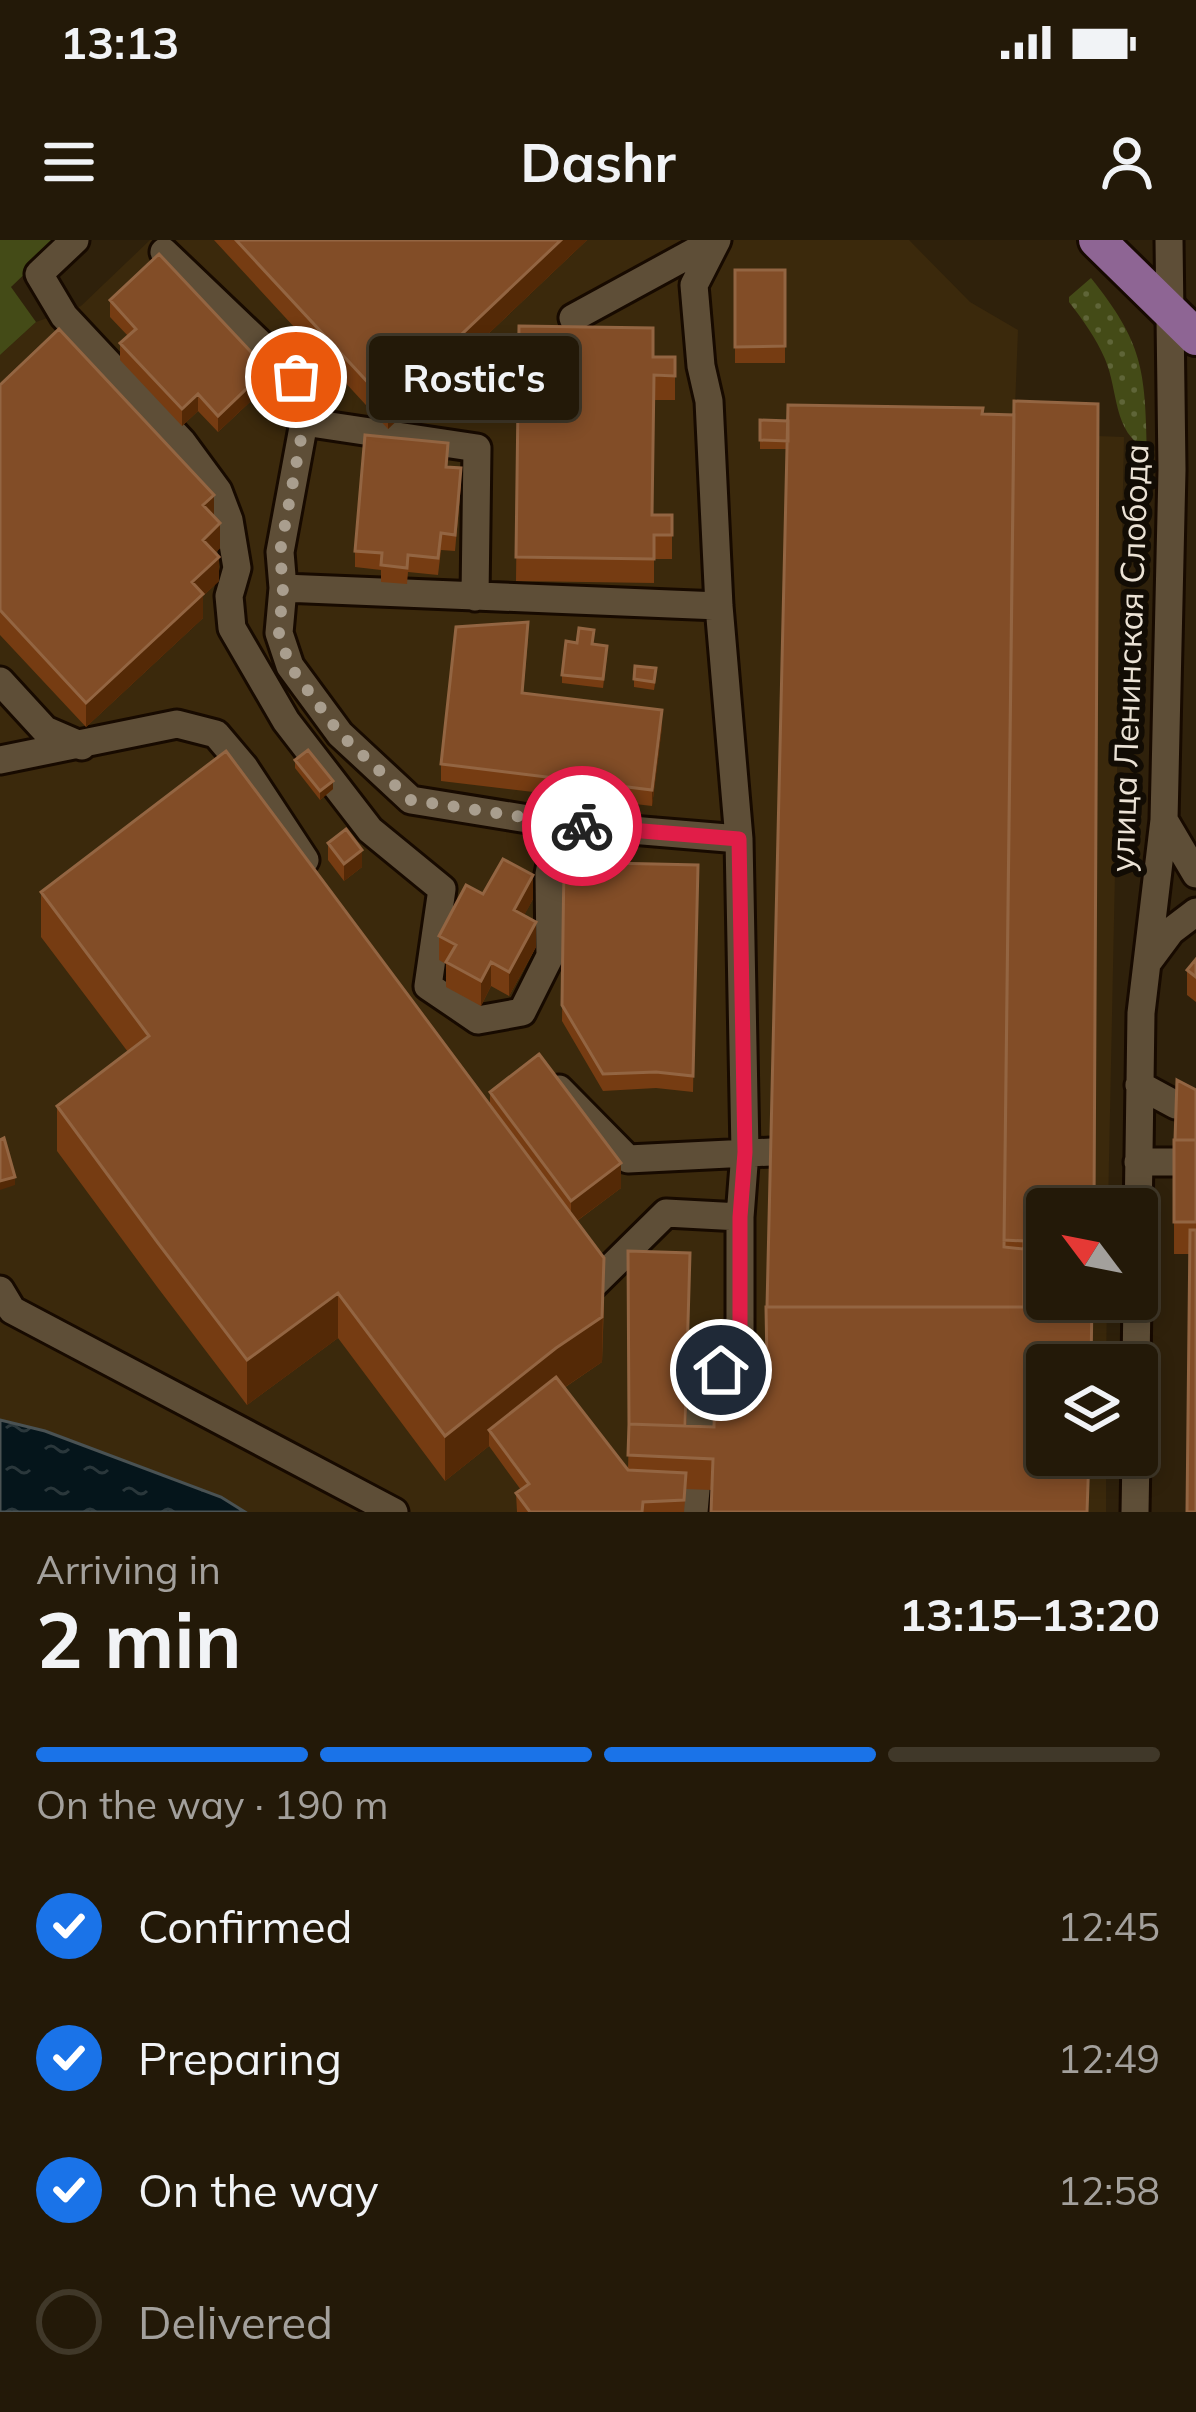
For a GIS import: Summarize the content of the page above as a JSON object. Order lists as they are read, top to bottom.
{
  "streets": {
    "street": ["улица Ленинская Слобода"]
  },
  "places": ["Rostic's"],
  "north": "top left",
  "page": {
    "status": "13:13",
    "header": "Dashr",
    "bubble": "Rostic's",
    "heading": ["2 min", "Arriving in", "13:15–13:20"],
    "bar": "On the way · 190 m",
    "list": [
      ["Confirmed", "12:45"],
      ["Preparing", "12:49"],
      ["On the way", "12:58"],
      "Delivered"
    ]
  }
}
